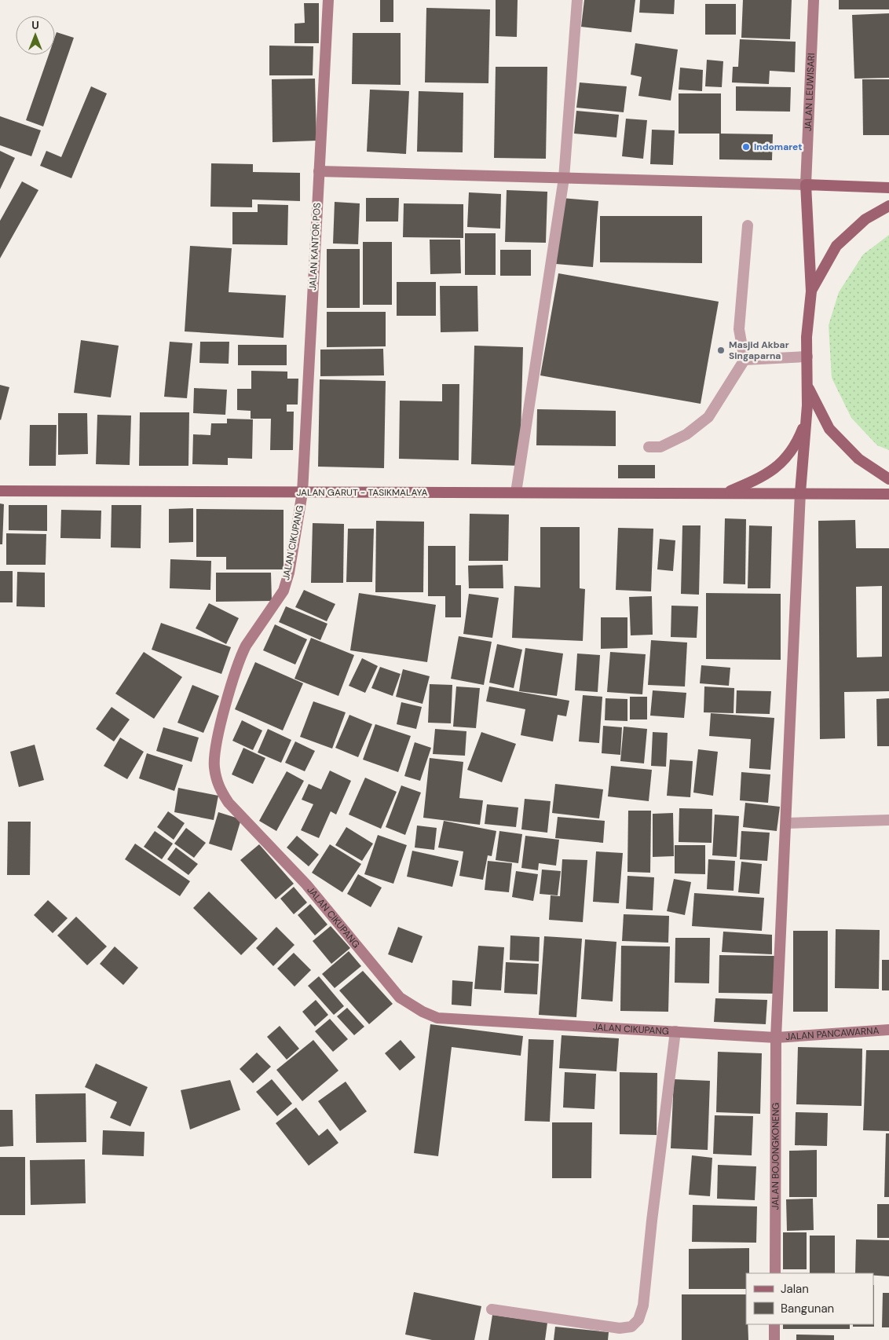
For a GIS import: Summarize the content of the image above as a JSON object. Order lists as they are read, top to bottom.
{
  "streets": {
    "main road": [
      "JALAN LEUWISARI",
      "JALAN KANTOR POS",
      "JALAN GARUT - TASIKMALAYA",
      "JALAN CIKUPANG",
      "JALAN PANCAWARNA",
      "JALAN BOJONGKONENG"
    ]
  },
  "crossings": [
    ["JALAN KANTOR POS", "JALAN GARUT - TASIKMALAYA"],
    ["JALAN KANTOR POS", "JALAN CIKUPANG"],
    ["JALAN GARUT - TASIKMALAYA", "JALAN CIKUPANG"],
    ["JALAN GARUT - TASIKMALAYA", "JALAN BOJONGKONENG"],
    ["JALAN CIKUPANG", "JALAN PANCAWARNA"],
    ["JALAN CIKUPANG", "JALAN BOJONGKONENG"],
    ["JALAN PANCAWARNA", "JALAN BOJONGKONENG"]
  ],
  "places": ["Indomaret", "Masjid Akbar Singaparna"],
  "legend": ["Jalan", "Bangunan"],
  "north": "top"
}
